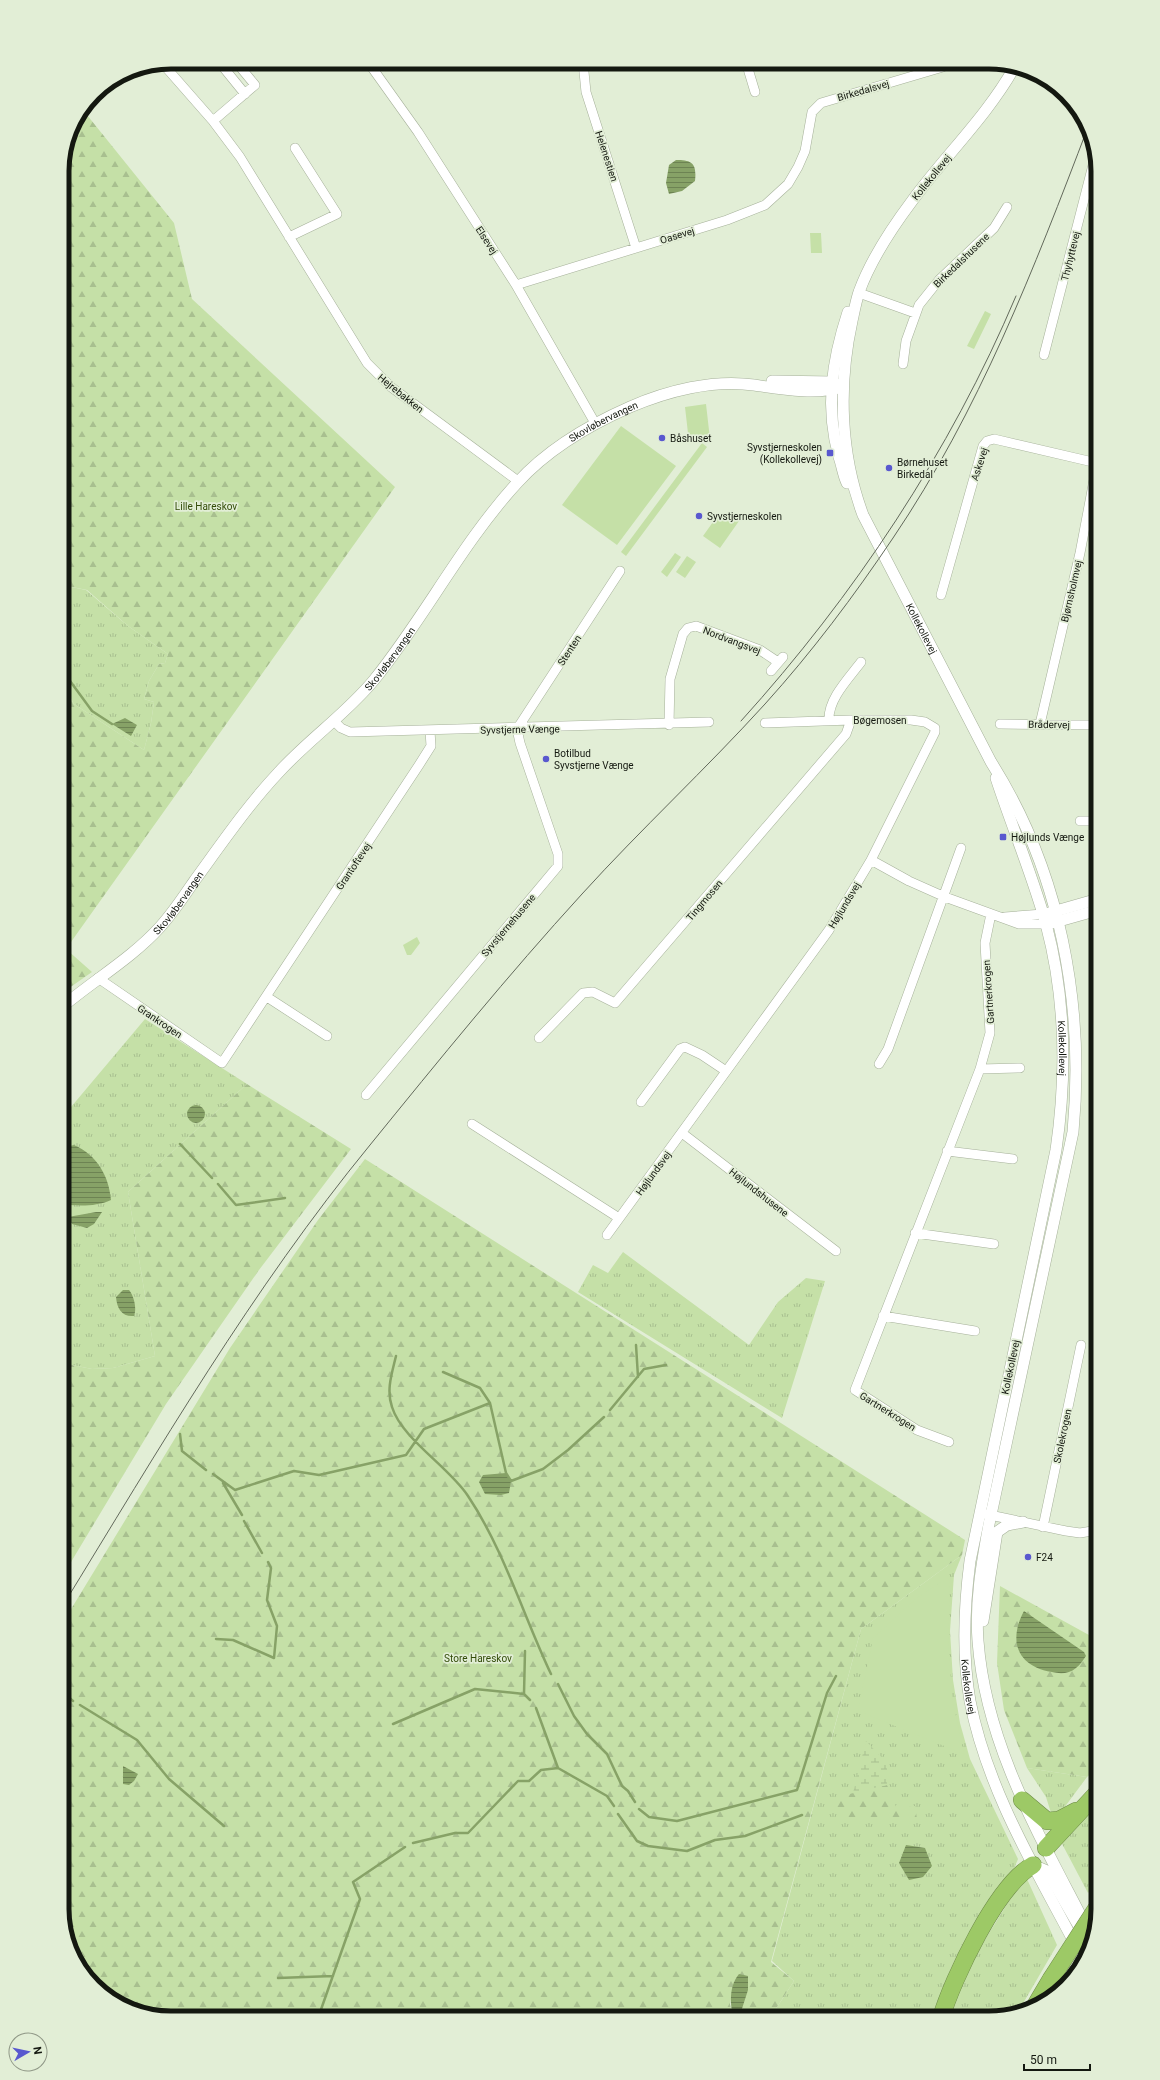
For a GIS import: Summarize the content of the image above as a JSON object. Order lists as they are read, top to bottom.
{
  "streets": {
    "street": [
      "Birkedalsvej",
      "Helenestien",
      "Kollekollevej",
      "Oasevej",
      "Elsevej",
      "Thyhyttevej",
      "Birkedalshusene",
      "Hejrebakken",
      "Skovløbervangen",
      "Askevej",
      "Bjørnsholmvej",
      "Nordvangsvej",
      "Stenten",
      "Bøgemosen",
      "Brådervej",
      "Syvstjerne Vænge",
      "Grantoftevej",
      "Tingmosen",
      "Højlundsvej",
      "Syvstjernehusene",
      "Gartnerkrogen",
      "Grankrogen",
      "Højlundshusene",
      "Skolekrogen"
    ]
  },
  "crossings": [
    ["Birkedalsvej", "Oasevej"],
    ["Helenestien", "Oasevej"],
    ["Kollekollevej", "Skovløbervangen"],
    ["Oasevej", "Elsevej"],
    ["Elsevej", "Skovløbervangen"],
    ["Hejrebakken", "Skovløbervangen"],
    ["Skovløbervangen", "Syvstjerne Vænge"],
    ["Skovløbervangen", "Grankrogen"],
    ["Bjørnsholmvej", "Brådervej"],
    ["Nordvangsvej", "Syvstjerne Vænge"],
    ["Stenten", "Syvstjerne Vænge"],
    ["Stenten", "Syvstjernehusene"],
    ["Bøgemosen", "Tingmosen"],
    ["Bøgemosen", "Højlundsvej"],
    ["Syvstjerne Vænge", "Grantoftevej"],
    ["Syvstjerne Vænge", "Syvstjernehusene"],
    ["Grantoftevej", "Grankrogen"],
    ["Højlundsvej", "Højlundshusene"]
  ],
  "parks": ["Lille Hareskov", "Store Hareskov"],
  "places": {
    "other": [
      "Båshuset",
      "Børnehuset Birkedal",
      "Syvstjerneskolen",
      "Botilbud Syvstjerne Vænge",
      "F24"
    ],
    "transit": ["Syvstjerneskolen (Kollekollevej)", "Højlunds Vænge"]
  },
  "scale_bar": "50 m",
  "north": "right"
}
